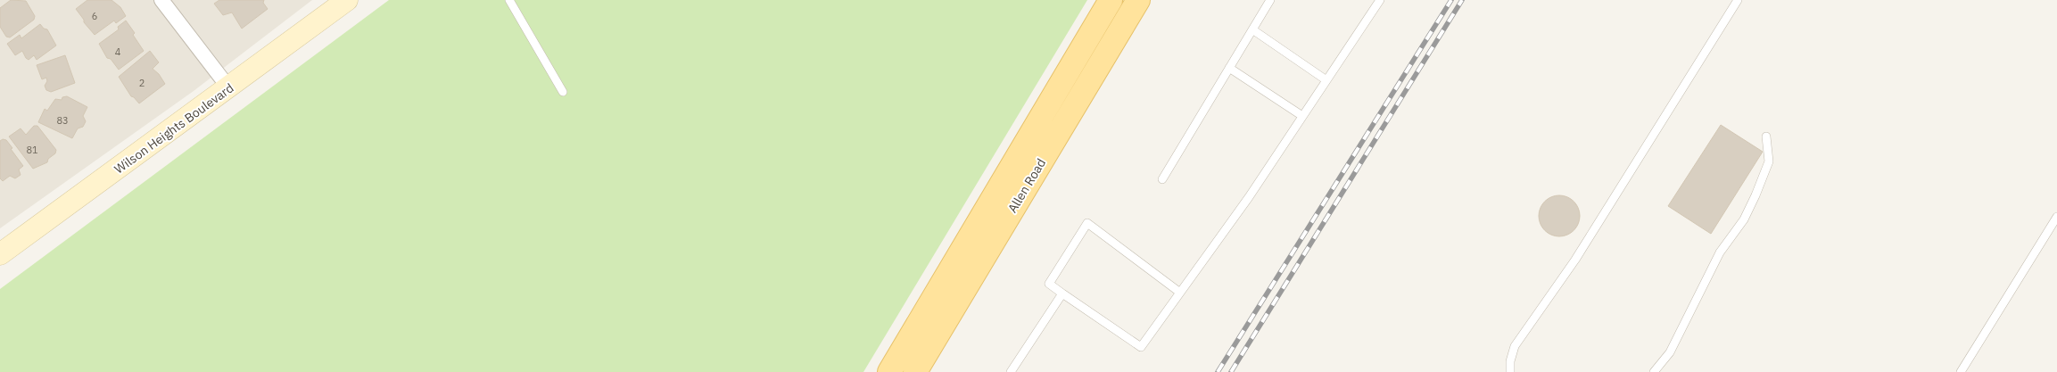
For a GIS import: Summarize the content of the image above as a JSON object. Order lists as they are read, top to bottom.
{
  "streets": {
    "main road": ["Wilson Heights Boulevard", "Allen Road"]
  },
  "house_numbers": [
    "6",
    "4",
    "2",
    "83",
    "81"
  ]
}
